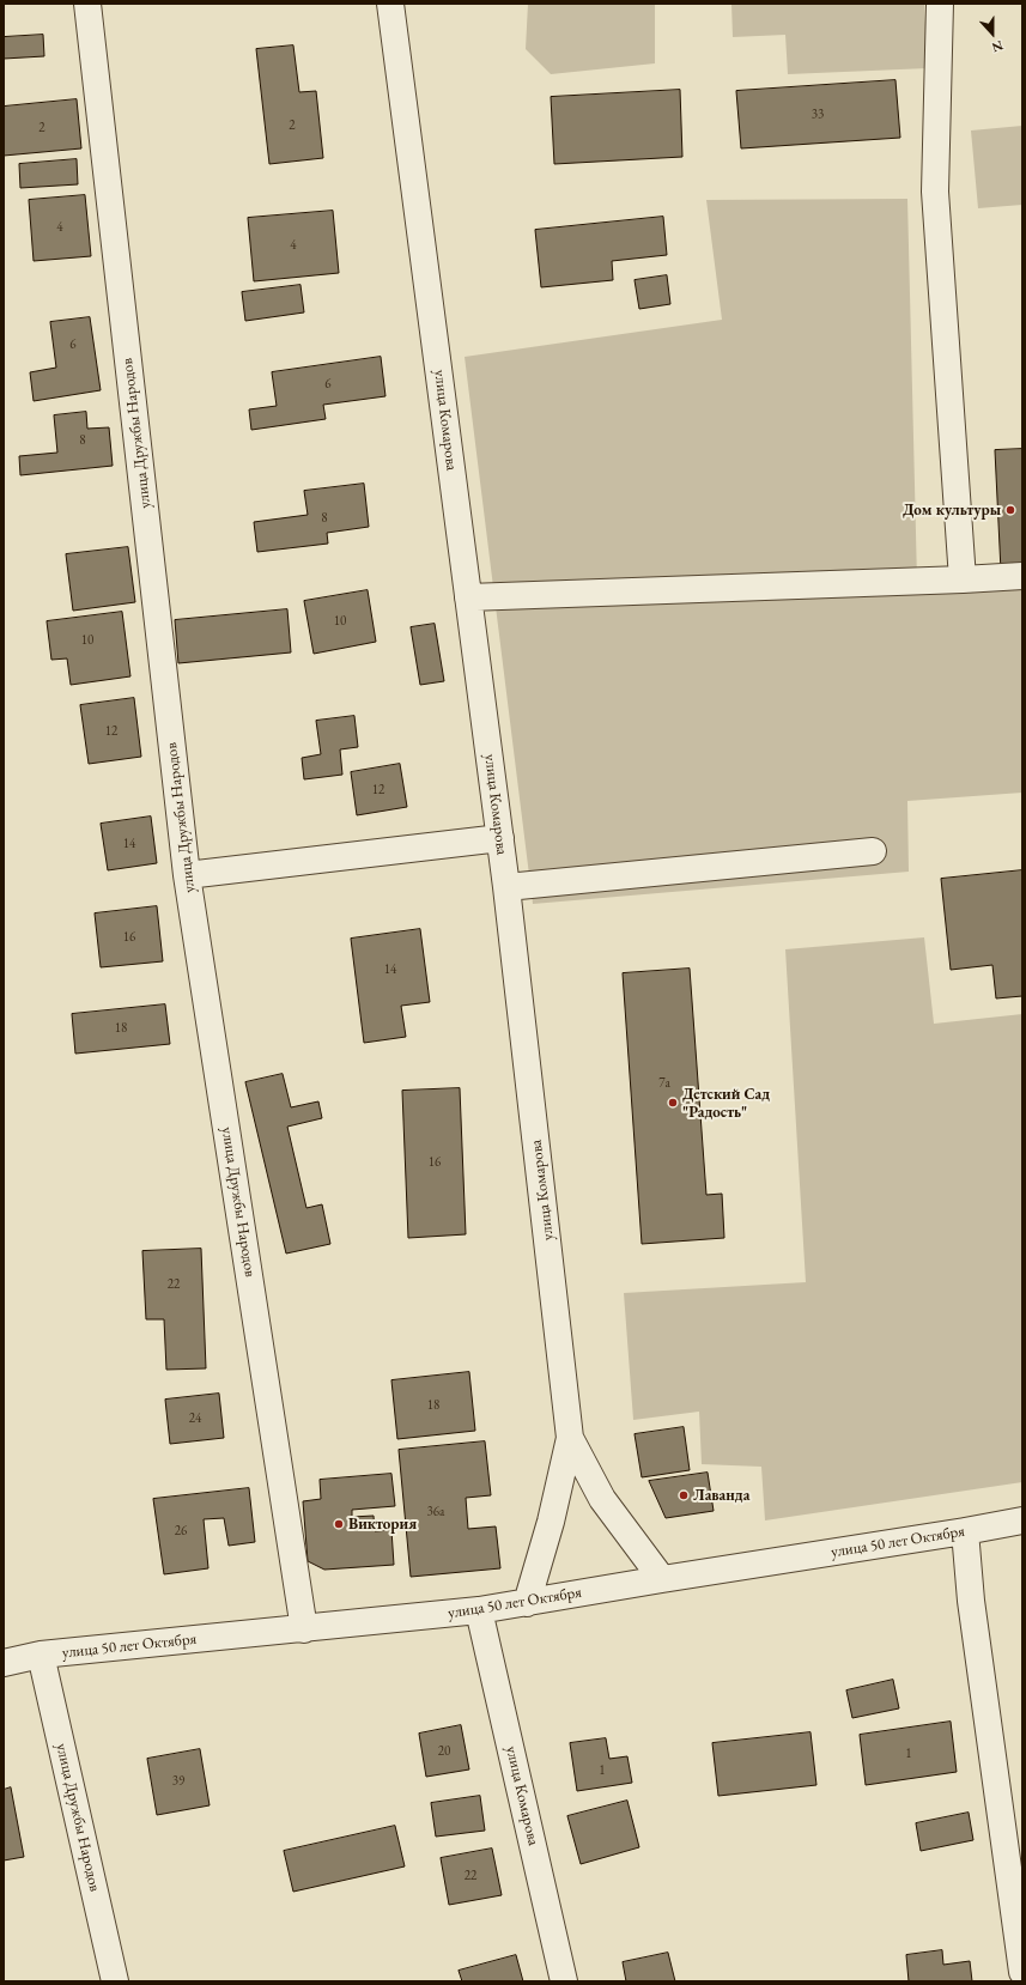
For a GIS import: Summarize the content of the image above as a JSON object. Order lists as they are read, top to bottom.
{
  "streets": {
    "street": ["улица Комарова", "улица Дружбы Народов", "улица 50 лет Октября"]
  },
  "crossings": [
    ["улица Комарова", "улица 50 лет Октября"],
    ["улица Дружбы Народов", "улица 50 лет Октября"]
  ],
  "places": [
    "Дом культуры",
    "Детский Сад \"Радость\"",
    "Лаванда",
    "Виктория"
  ],
  "house_numbers": [
    "33",
    "2",
    "2",
    "4",
    "4",
    "6",
    "6",
    "8",
    "8",
    "10",
    "10",
    "12",
    "12",
    "14",
    "16",
    "14",
    "18",
    "7a",
    "16",
    "22",
    "18",
    "24",
    "36а",
    "26",
    "20",
    "1",
    "1",
    "39",
    "22"
  ],
  "north": "bottom"
}
